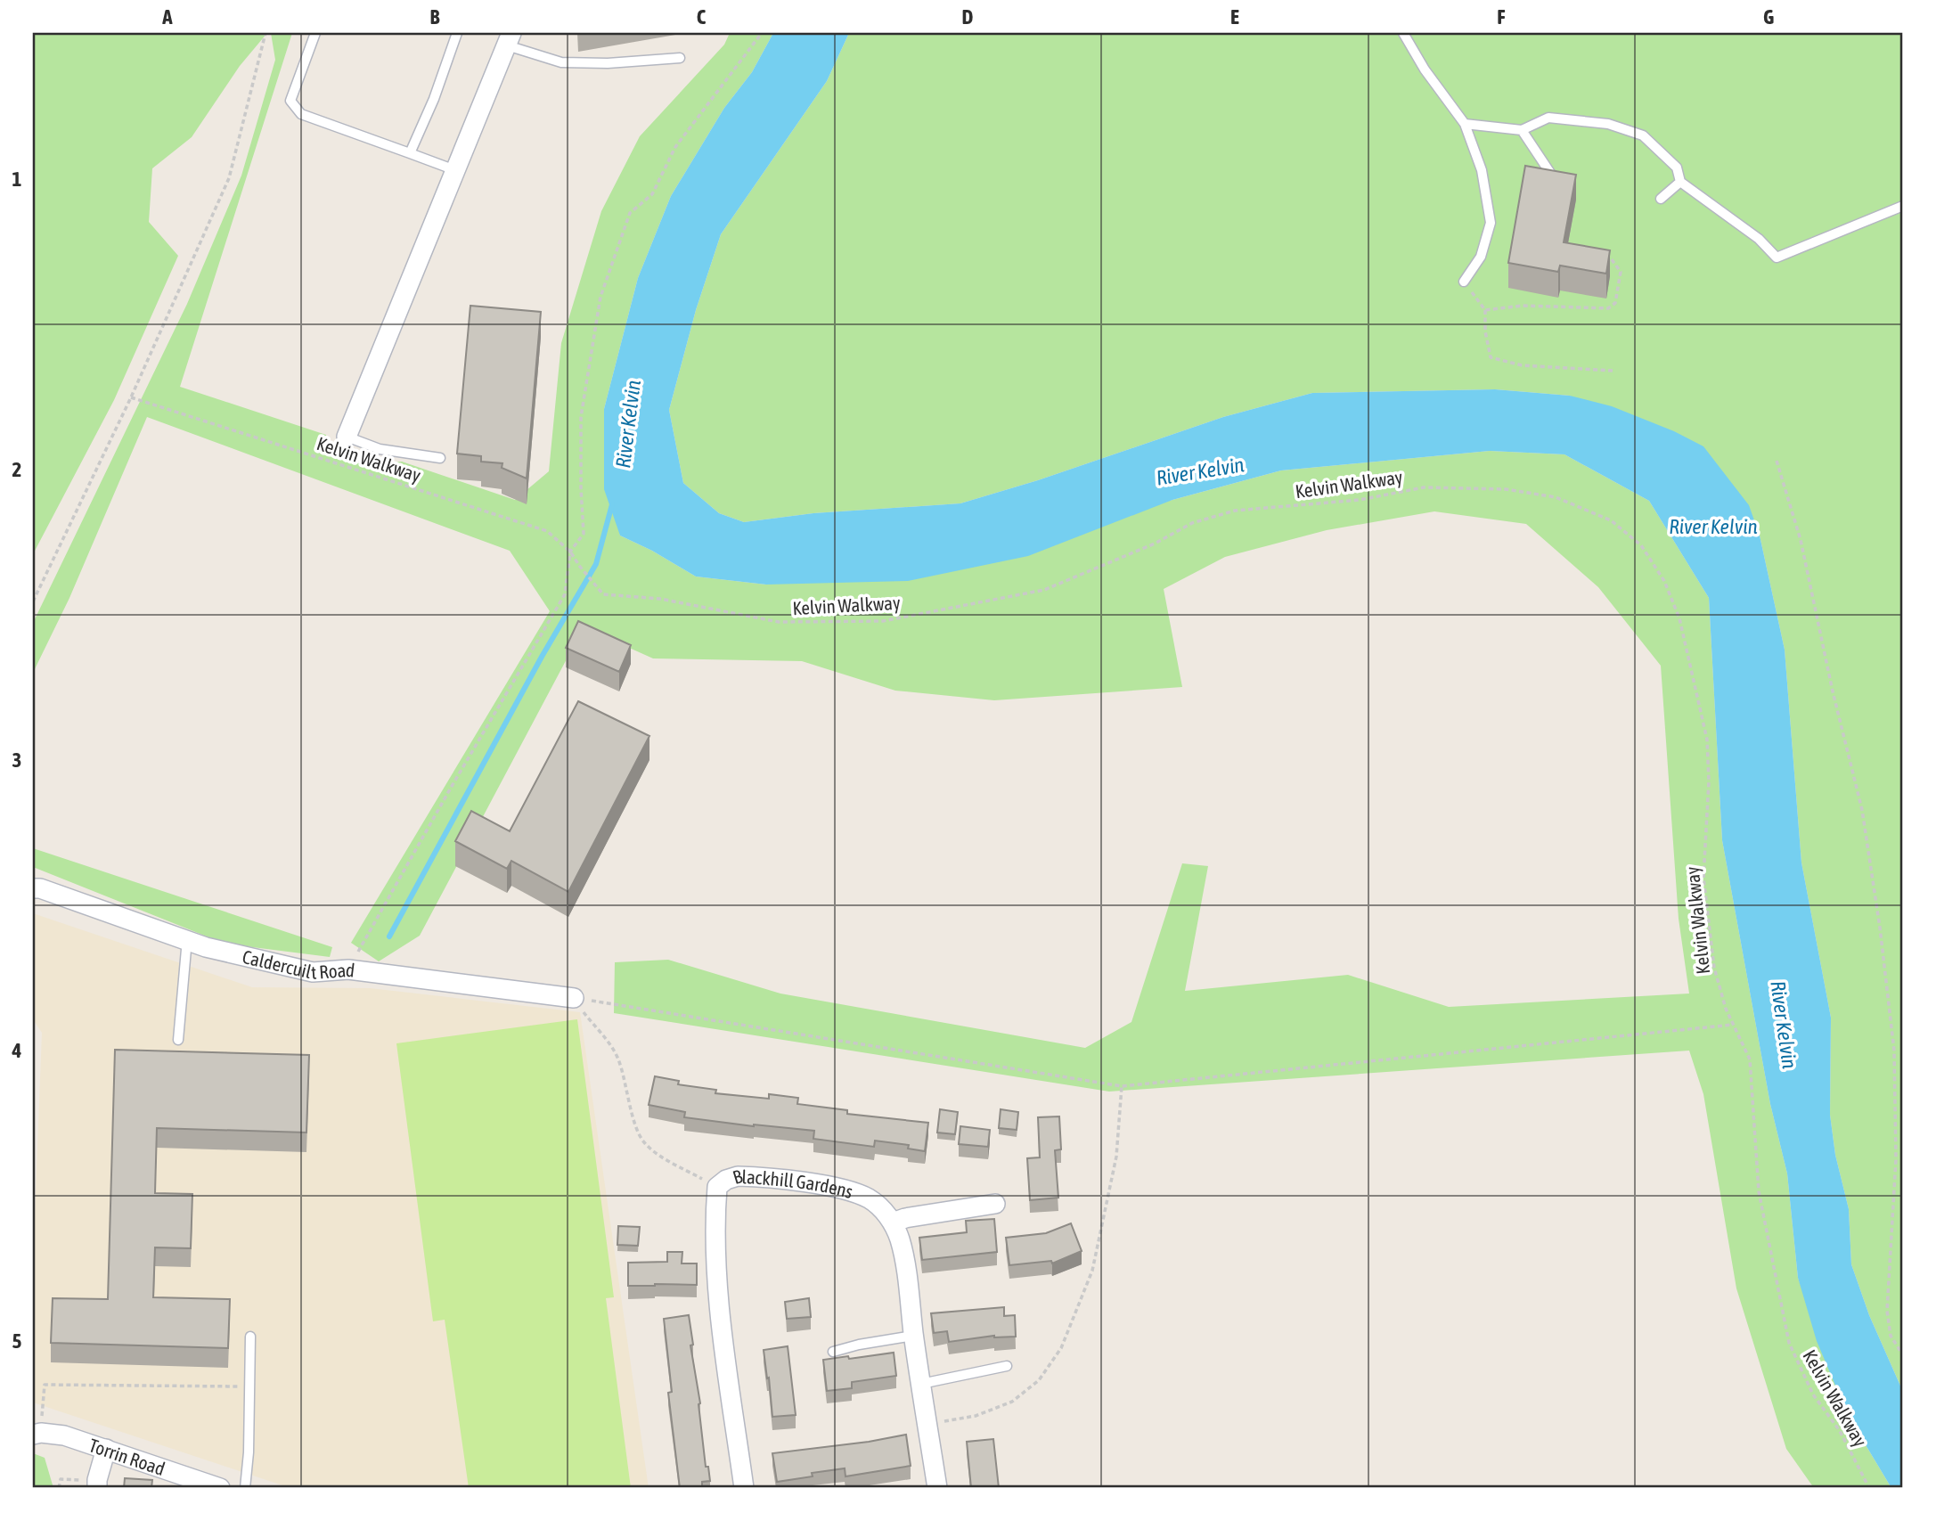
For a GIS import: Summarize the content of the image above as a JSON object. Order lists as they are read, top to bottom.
{
  "streets": {
    "street": ["Caldercuilt Road", "Blackhill Gardens", "Torrin Road"],
    "path": ["Kelvin Walkway"]
  },
  "water": ["River Kelvin"],
  "grid": {
    "columns": [
      "A",
      "B",
      "C",
      "D",
      "E",
      "F",
      "G"
    ],
    "rows": [
      "1",
      "2",
      "3",
      "4",
      "5"
    ]
  }
}
